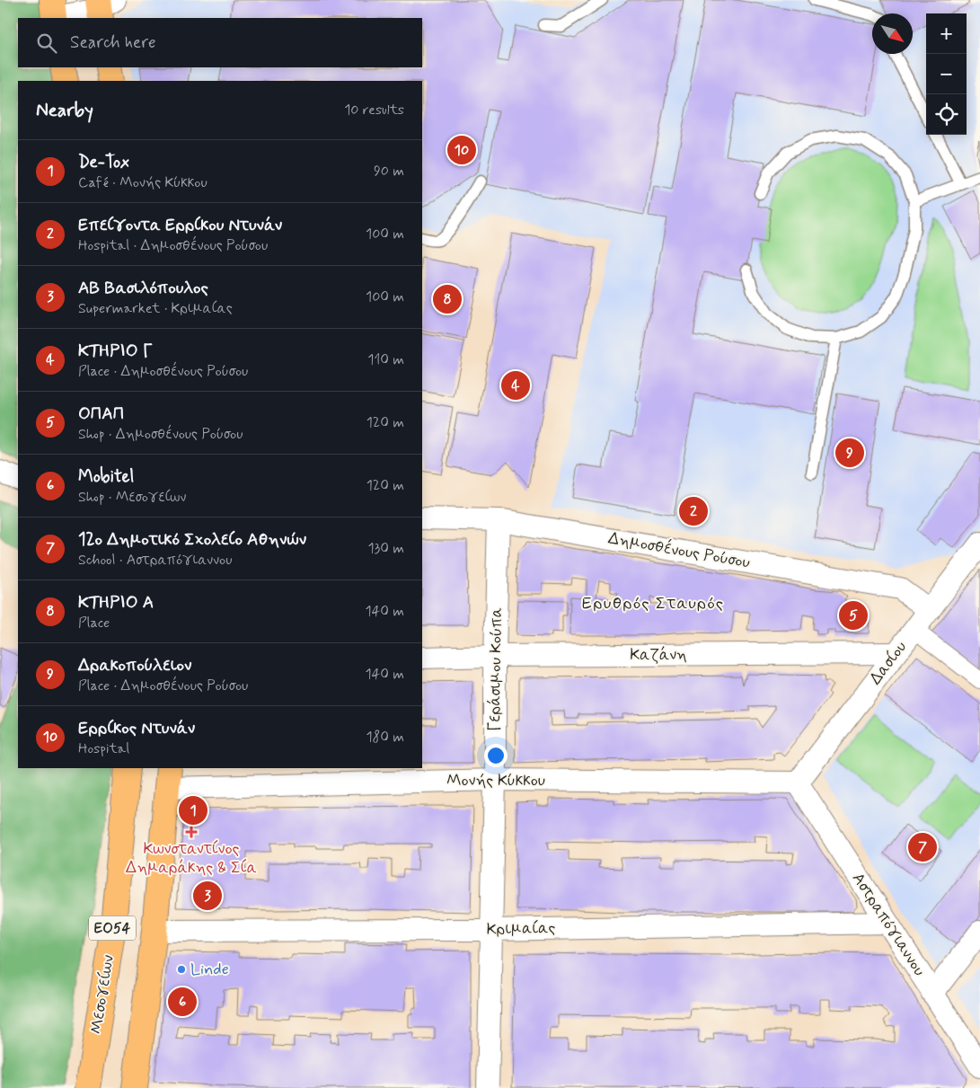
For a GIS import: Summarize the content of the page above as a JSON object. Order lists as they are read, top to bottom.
{
  "streets": {
    "main road": ["ΕΟ54", "Μεσογείων"],
    "street": [
      "Δημοσθένους Ρούσου",
      "Καζάνη",
      "Δασίου",
      "Γεράσιμου Κούπα",
      "Μονής Κύκκου",
      "Αστραπόγιαννου",
      "Κριμαίας"
    ]
  },
  "crossings": [
    ["Δημοσθένους Ρούσου", "Δασίου"],
    ["Δημοσθένους Ρούσου", "Γεράσιμου Κούπα"],
    ["Καζάνη", "Δασίου"],
    ["Καζάνη", "Γεράσιμου Κούπα"],
    ["Δασίου", "Μονής Κύκκου"],
    ["Δασίου", "Αστραπόγιαννου"],
    ["Γεράσιμου Κούπα", "Μονής Κύκκου"],
    ["Γεράσιμου Κούπα", "Κριμαίας"],
    ["Μονής Κύκκου", "Αστραπόγιαννου"],
    ["Μονής Κύκκου", "ΕΟ54"],
    ["Αστραπόγιαννου", "Κριμαίας"],
    ["ΕΟ54", "Κριμαίας"]
  ],
  "districts": ["Ερυθρός Σταυρός"],
  "places": {
    "health": ["Κωνσταντίνος Δημαράκης & Σία"],
    "other": ["Linde"]
  },
  "north": "bottom right",
  "page": {
    "map_buttons": ["+", "−"],
    "search": "Search here",
    "heading": ["Nearby", "10 results"],
    "pins": [
      "10",
      "8",
      "4",
      "9",
      "2",
      "5",
      "1",
      "7",
      "3",
      "6"
    ],
    "list": [
      {
        "mark": "1",
        "name": "De-Tox",
        "note": "Café · Μονής Κύκκου",
        "value": "90 m"
      },
      {
        "mark": "2",
        "name": "Επείγοντα Ερρίκου Ντυνάν",
        "note": "Hospital · Δημοσθένους Ρούσου",
        "value": "100 m"
      },
      {
        "mark": "3",
        "name": "ΑΒ Βασιλόπουλος",
        "note": "Supermarket · Κριμαίας",
        "value": "100 m"
      },
      {
        "mark": "4",
        "name": "ΚΤΗΡΙΟ Γ",
        "note": "Place · Δημοσθένους Ρούσου",
        "value": "110 m"
      },
      {
        "mark": "5",
        "name": "ΟΠΑΠ",
        "note": "Shop · Δημοσθένους Ρούσου",
        "value": "120 m"
      },
      {
        "mark": "6",
        "name": "Mobitel",
        "note": "Shop · Μεσογείων",
        "value": "120 m"
      },
      {
        "mark": "7",
        "name": "12ο Δημοτικό Σχολείο Αθηνών",
        "note": "School · Αστραπόγιαννου",
        "value": "130 m"
      },
      {
        "mark": "8",
        "name": "ΚΤΗΡΙΟ Α",
        "note": "Place",
        "value": "140 m"
      },
      {
        "mark": "9",
        "name": "Δρακοπούλειον",
        "note": "Place · Δημοσθένους Ρούσου",
        "value": "140 m"
      },
      {
        "mark": "10",
        "name": "Ερρίκος Ντυνάν",
        "note": "Hospital",
        "value": "180 m"
      }
    ]
  }
}
